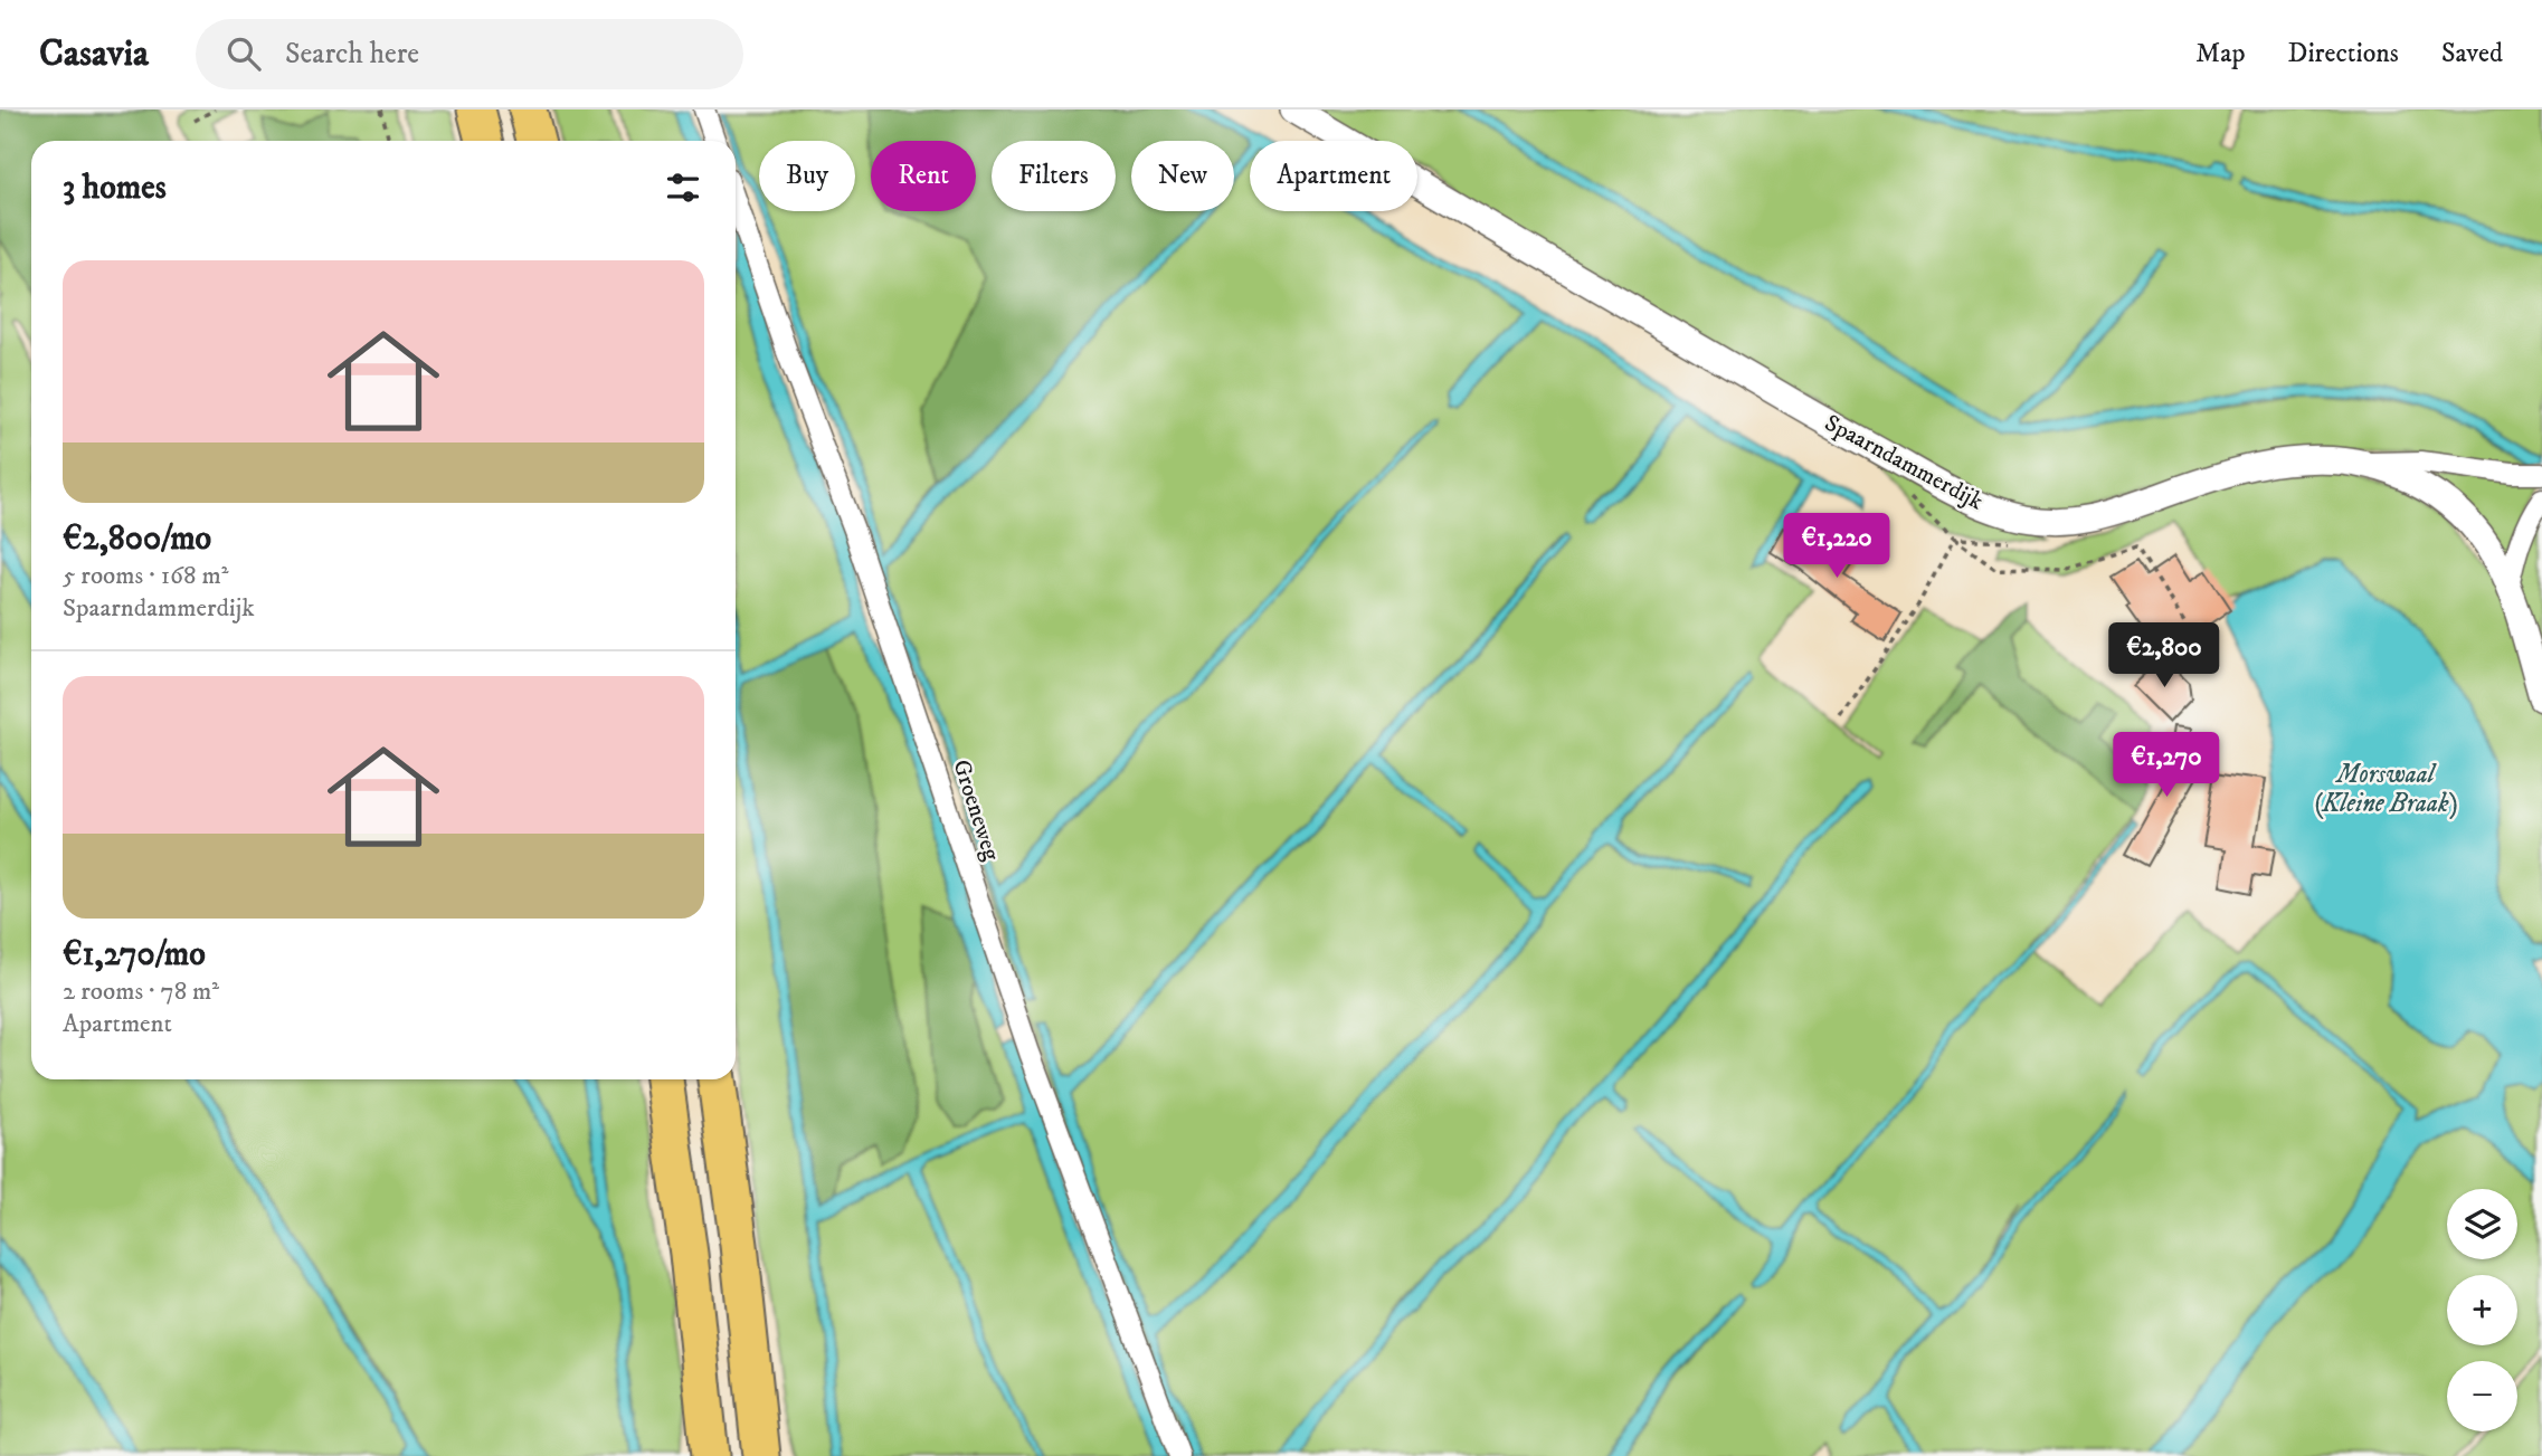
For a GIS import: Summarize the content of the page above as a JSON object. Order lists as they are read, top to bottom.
{
  "streets": {
    "street": ["Spaarndammerdijk", "Groeneweg"]
  },
  "water": ["Morswaal (Kleine Braak)"],
  "page": {
    "header": "Casavia",
    "search": "Search here",
    "nav": ["Map", "Directions", "Saved"],
    "chip": [
      "Buy",
      "Rent",
      "Filters",
      "New",
      "Apartment"
    ],
    "heading": "3 homes",
    "list": [
      {
        "name": "€2,800/mo",
        "note": "5 rooms · 168 m² · Spaarndammerdijk"
      },
      {
        "name": "€1,270/mo",
        "note": "2 rooms · 78 m² · Apartment"
      }
    ],
    "price": ["€1,220", "€2,800", "€1,270"],
    "map_buttons": ["+", "−"]
  }
}
